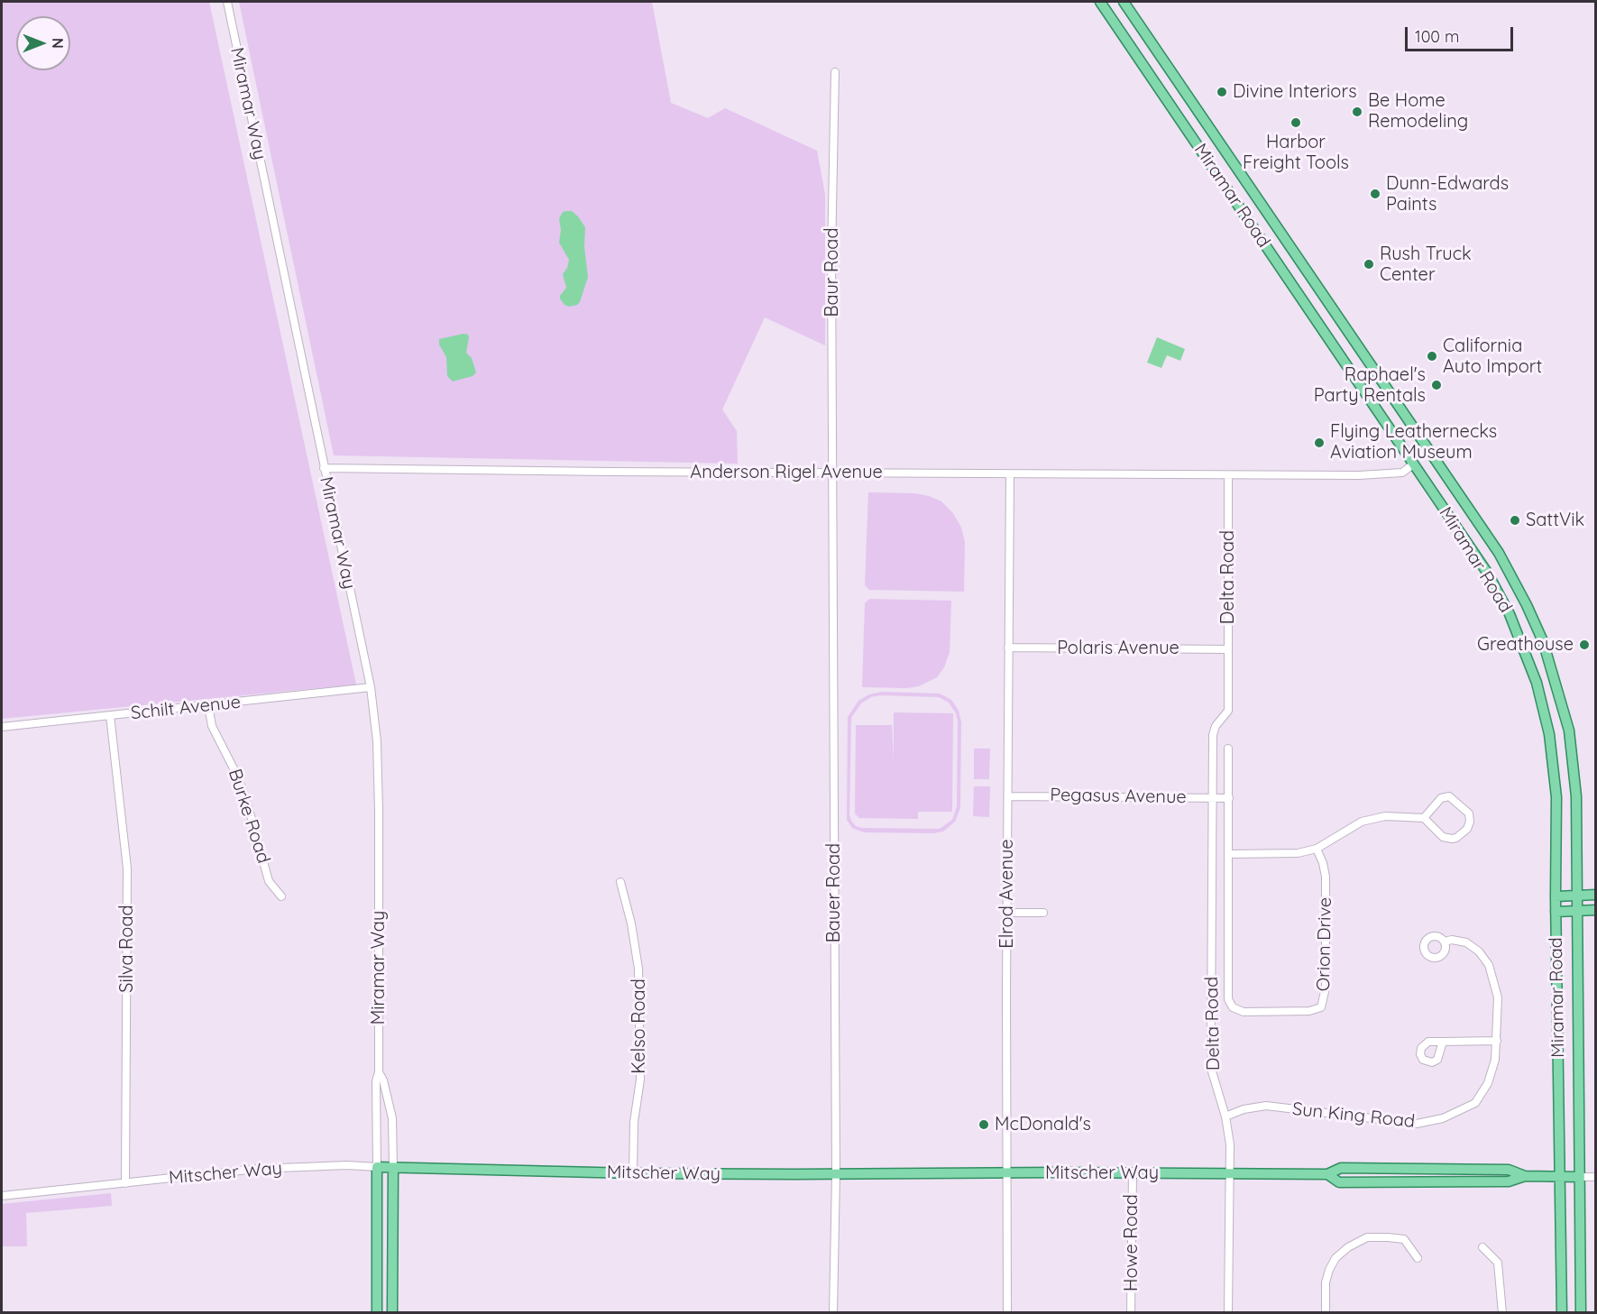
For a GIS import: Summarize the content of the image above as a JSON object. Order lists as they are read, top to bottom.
{
  "streets": {
    "main road": ["Miramar Way", "Miramar Road", "Mitscher Way"],
    "street": [
      "Baur Road",
      "Anderson Rigel Avenue",
      "Delta Road",
      "Polaris Avenue",
      "Schilt Avenue",
      "Pegasus Avenue",
      "Burke Road",
      "Bauer Road",
      "Elrod Avenue",
      "Orion Drive",
      "Silva Road",
      "Kelso Road",
      "Sun King Road",
      "Howe Road"
    ]
  },
  "crossings": [
    ["Miramar Way", "Anderson Rigel Avenue"],
    ["Miramar Way", "Schilt Avenue"],
    ["Miramar Way", "Mitscher Way"],
    ["Miramar Road", "Anderson Rigel Avenue"],
    ["Miramar Road", "Mitscher Way"],
    ["Baur Road", "Anderson Rigel Avenue"],
    ["Baur Road", "Bauer Road"],
    ["Anderson Rigel Avenue", "Delta Road"],
    ["Anderson Rigel Avenue", "Bauer Road"],
    ["Anderson Rigel Avenue", "Elrod Avenue"],
    ["Delta Road", "Polaris Avenue"],
    ["Delta Road", "Pegasus Avenue"],
    ["Delta Road", "Orion Drive"],
    ["Delta Road", "Sun King Road"],
    ["Delta Road", "Mitscher Way"],
    ["Polaris Avenue", "Elrod Avenue"],
    ["Schilt Avenue", "Burke Road"],
    ["Schilt Avenue", "Silva Road"],
    ["Pegasus Avenue", "Elrod Avenue"],
    ["Bauer Road", "Mitscher Way"],
    ["Elrod Avenue", "Mitscher Way"],
    ["Silva Road", "Mitscher Way"],
    ["Kelso Road", "Mitscher Way"],
    ["Mitscher Way", "Howe Road"]
  ],
  "places": [
    "Divine Interiors",
    "Be Home Remodeling",
    "Harbor Freight Tools",
    "Dunn-Edwards Paints",
    "Rush Truck Center",
    "California Auto Import",
    "Raphael's Party Rentals",
    "Flying Leathernecks Aviation Museum",
    "SattVik",
    "Greathouse",
    "McDonald's"
  ],
  "scale_bar": "100 m",
  "north": "right"
}
